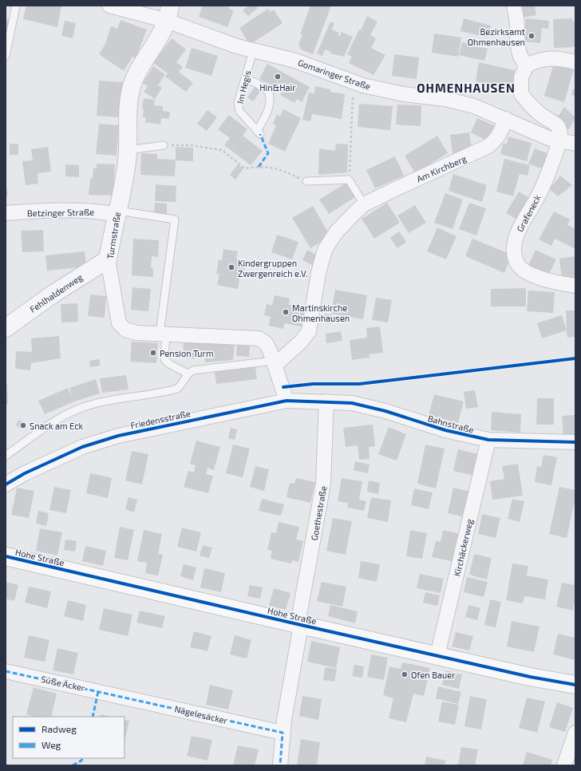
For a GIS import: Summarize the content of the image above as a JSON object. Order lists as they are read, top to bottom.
{
  "streets": {
    "main road": ["Hohe Straße"],
    "street": [
      "Gomaringer Straße",
      "Am Kirchberg",
      "Betzinger Straße",
      "Grafeneck",
      "Turmstraße",
      "Fehlhaldenweg",
      "Friedensstraße",
      "Bahnstraße",
      "Goethestraße",
      "Kirchäckerweg",
      "Süße Äcker",
      "Nägelesäcker"
    ],
    "lane": ["Im Hegis"]
  },
  "crossings": [
    ["Gomaringer Straße", "Im Hegis"],
    ["Gomaringer Straße", "Am Kirchberg"],
    ["Gomaringer Straße", "Grafeneck"],
    ["Gomaringer Straße", "Turmstraße"],
    ["Am Kirchberg", "Turmstraße"],
    ["Betzinger Straße", "Turmstraße"],
    ["Turmstraße", "Fehlhaldenweg"],
    ["Friedensstraße", "Bahnstraße"],
    ["Friedensstraße", "Goethestraße"],
    ["Bahnstraße", "Goethestraße"],
    ["Bahnstraße", "Kirchäckerweg"],
    ["Goethestraße", "Hohe Straße"],
    ["Goethestraße", "Nägelesäcker"],
    ["Kirchäckerweg", "Hohe Straße"],
    ["Süße Äcker", "Nägelesäcker"]
  ],
  "districts": ["OHMENHAUSEN"],
  "places": [
    "Bezirksamt Ohmenhausen",
    "Hin&Hair",
    "Kindergruppen Zwergenreich e.V.",
    "Martinskirche Ohmenhausen",
    "Pension Turm",
    "Snack am Eck",
    "Ofen Bauer"
  ],
  "legend": ["Radweg", "Weg"]
}
